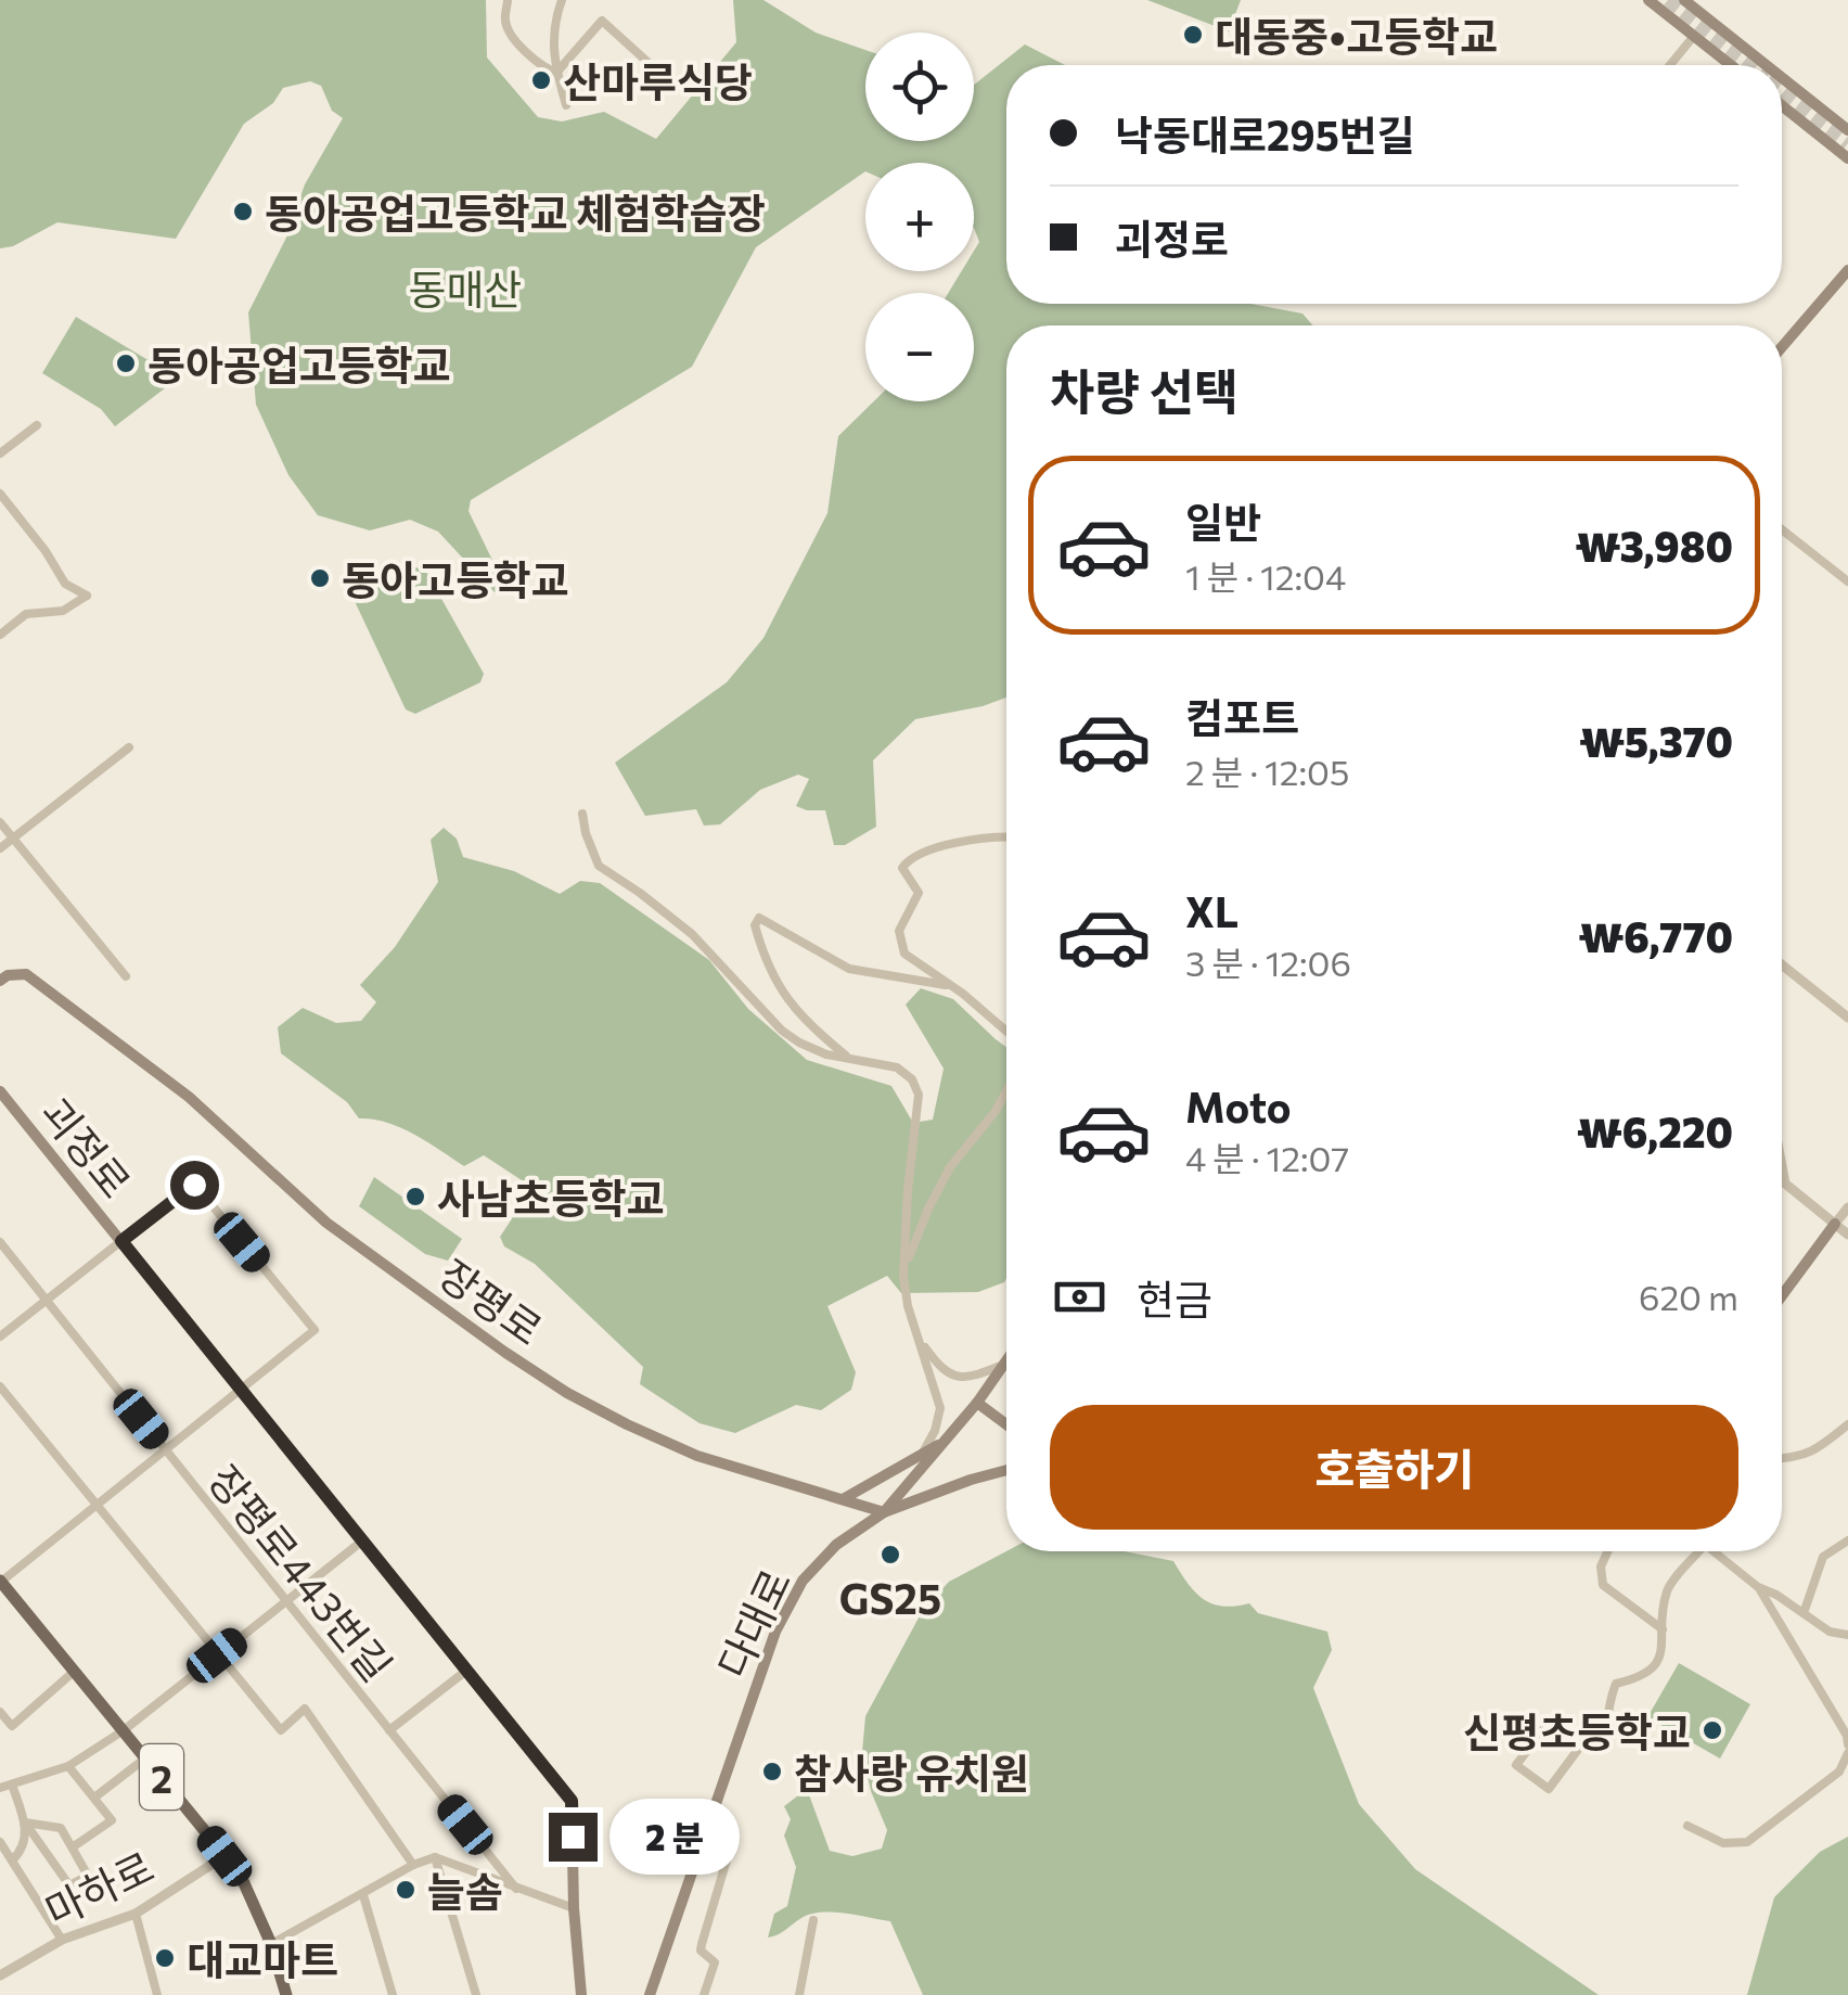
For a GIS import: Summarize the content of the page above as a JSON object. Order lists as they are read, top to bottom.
{
  "streets": {
    "main road": [
      "괴정로",
      "장평로",
      "다대로",
      "2"
    ],
    "street": ["장평로443번길", "마하로"]
  },
  "crossings": [
    ["장평로", "다대로"],
    ["2", "마하로"]
  ],
  "parks": ["동매산"],
  "places": [
    "대동중•고등학교",
    "산마루식당",
    "동아공업고등학교 체험학습장",
    "동아공업고등학교",
    "동아고등학교",
    "사남초등학교",
    "GS25",
    "신평초등학교",
    "참사랑 유치원",
    "늘솜",
    "대교마트"
  ],
  "page": {
    "map_buttons": ["+", "−"],
    "banner": ["낙동대로295번길", "괴정로"],
    "heading": "차량 선택",
    "list": [
      {
        "name": "일반",
        "note": "1 분 · 12:04",
        "value": "₩3,980"
      },
      {
        "name": "컴포트",
        "note": "2 분 · 12:05",
        "value": "₩5,370"
      },
      {
        "name": "XL",
        "note": "3 분 · 12:06",
        "value": "₩6,770"
      },
      {
        "name": "Moto",
        "note": "4 분 · 12:07",
        "value": "₩6,220"
      }
    ],
    "pay": ["현금", "620 m"],
    "buttons": "호출하기",
    "bubble": "2 분"
  }
}
